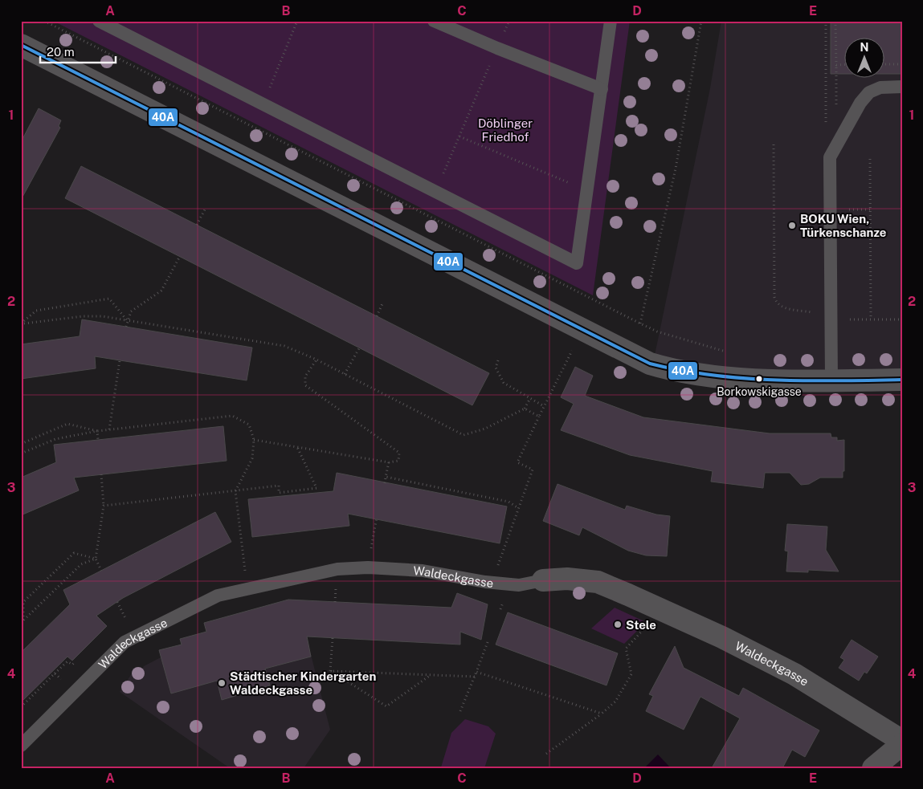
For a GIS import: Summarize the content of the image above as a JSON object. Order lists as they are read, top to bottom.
{
  "streets": {
    "street": ["Waldeckgasse"]
  },
  "parks": ["Döblinger Friedhof"],
  "places": [
    "BOKU Wien, Türkenschanze",
    "Borkowskigasse",
    "Stele",
    "Städtischer Kindergarten Waldeckgasse"
  ],
  "lines": ["transit line 40A"],
  "scale_bar": "20 m",
  "north": "top",
  "grid": {
    "columns": [
      "A",
      "B",
      "C",
      "D",
      "E"
    ],
    "rows": [
      "1",
      "2",
      "3",
      "4"
    ]
  }
}
